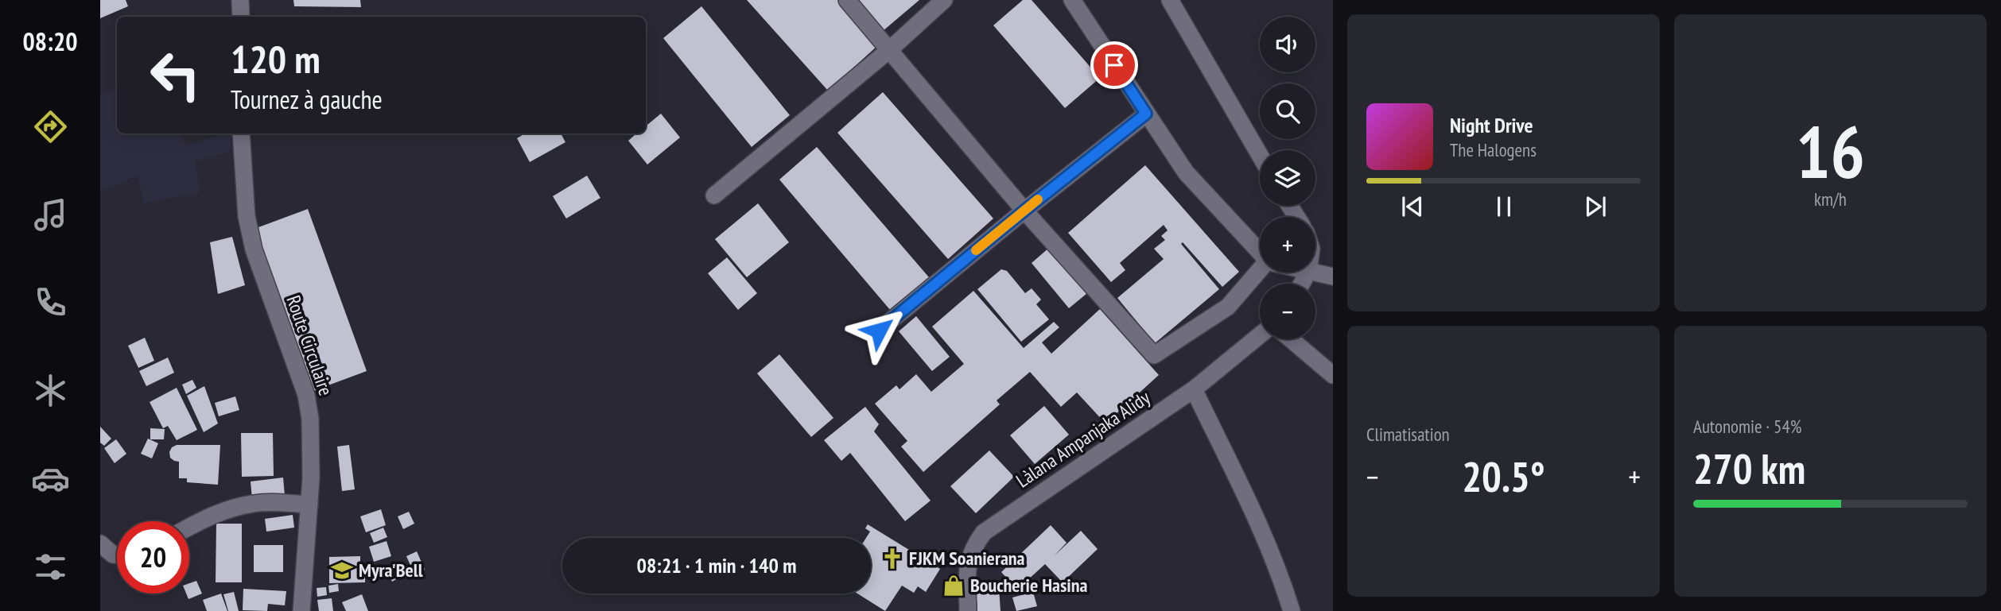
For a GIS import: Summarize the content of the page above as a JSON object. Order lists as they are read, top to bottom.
{
  "streets": {
    "street": ["Route Circulaire", "Làlana Ampanjaka Alidy"]
  },
  "places": {
    "church": ["FJKM Soanierana"],
    "school or university": ["Myra'Bell"],
    "shop": ["Boucherie Hasina"]
  },
  "page": {
    "tabs": "08:20",
    "tile": [
      ["16", "km/h"],
      "Climatisation",
      ["Autonomie · 54%", "270 km"]
    ],
    "map_buttons": ["+", "−"],
    "turn": ["120 m", "Tournez à gauche"],
    "song": ["Night Drive", "The Halogens"],
    "heat": ["−", "20.5°", "+"],
    "limit": "20",
    "trip": "08:21 · 1 min · 140 m"
  }
}
